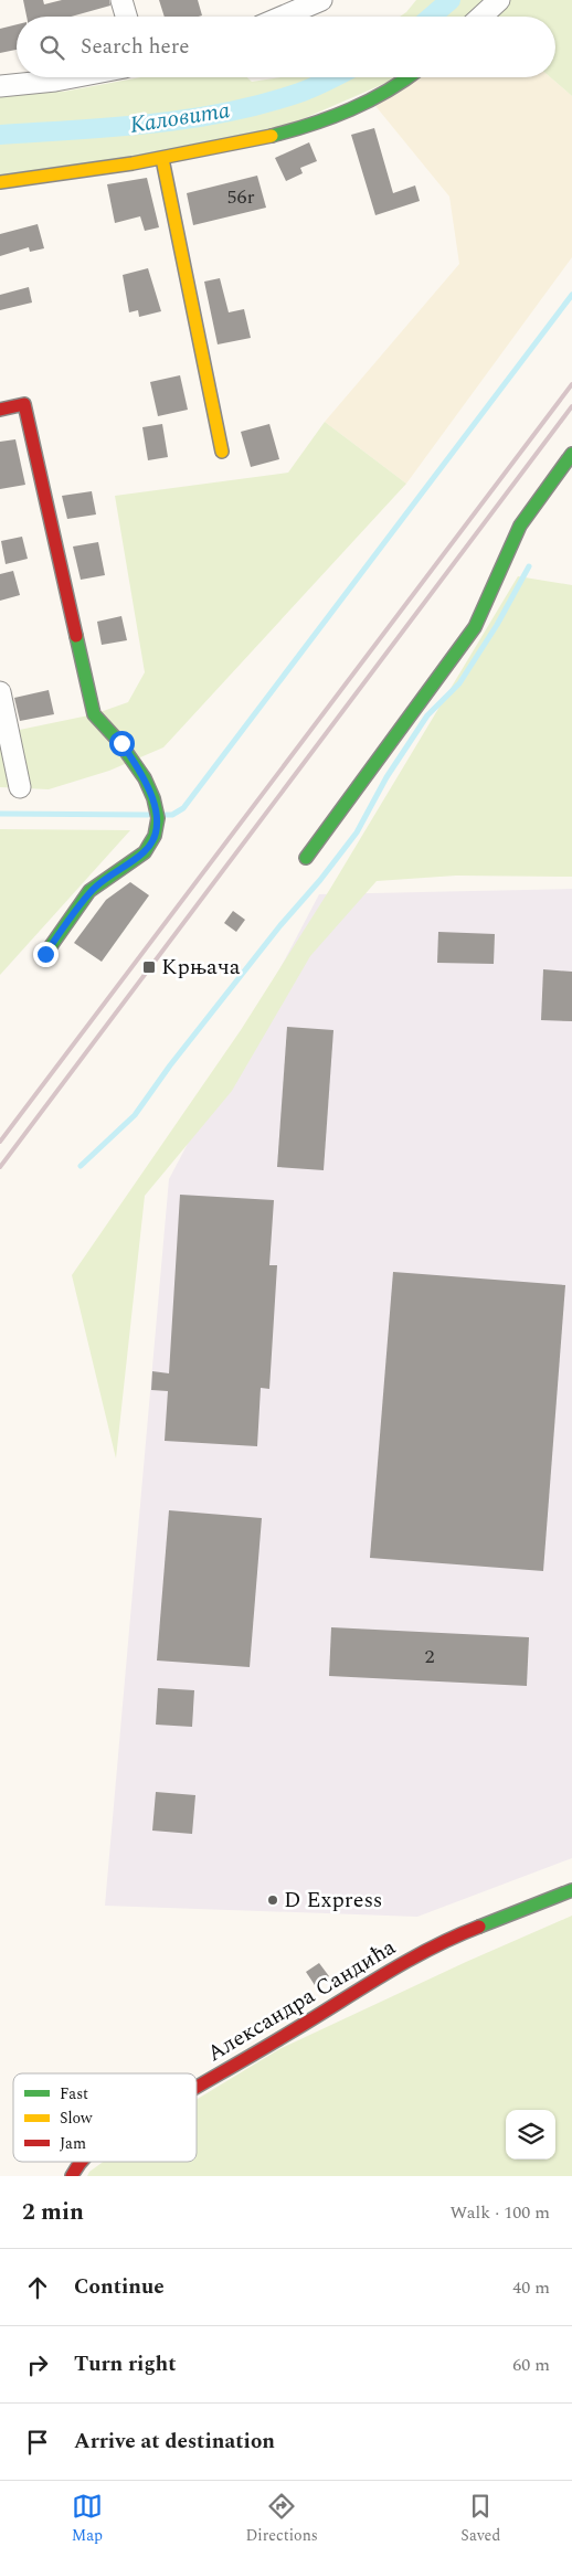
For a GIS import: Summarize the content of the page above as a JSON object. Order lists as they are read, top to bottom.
{
  "streets": {
    "street": ["Александра Сандића"]
  },
  "water": ["Каловита"],
  "places": {
    "transit": ["Крњача"],
    "other": ["D Express"]
  },
  "house_numbers": ["56r", "2"],
  "legend": ["Fast", "Slow", "Jam"],
  "page": {
    "search": "Search here",
    "heading": ["2 min", "Walk · 100 m"],
    "list": [
      ["Continue", "40 m"],
      ["Turn right", "60 m"],
      "Arrive at destination"
    ],
    "nav": ["Map", "Directions", "Saved"]
  }
}
